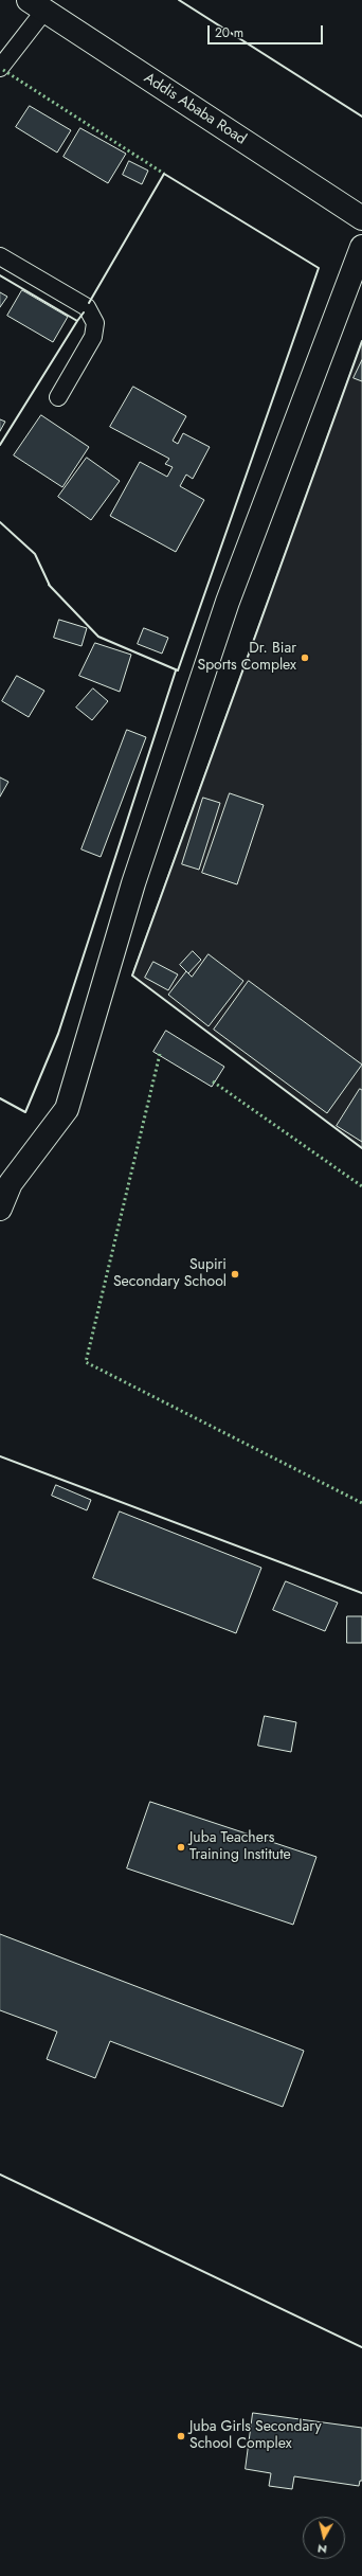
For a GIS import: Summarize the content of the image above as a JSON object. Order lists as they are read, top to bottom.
{
  "streets": {
    "street": ["Addis Ababa Road"]
  },
  "places": [
    "Dr. Biar Sports Complex",
    "Supiri Secondary School",
    "Juba Teachers Training Institute",
    "Juba Girls Secondary School Complex"
  ],
  "scale_bar": "20 m",
  "north": "bottom"
}
